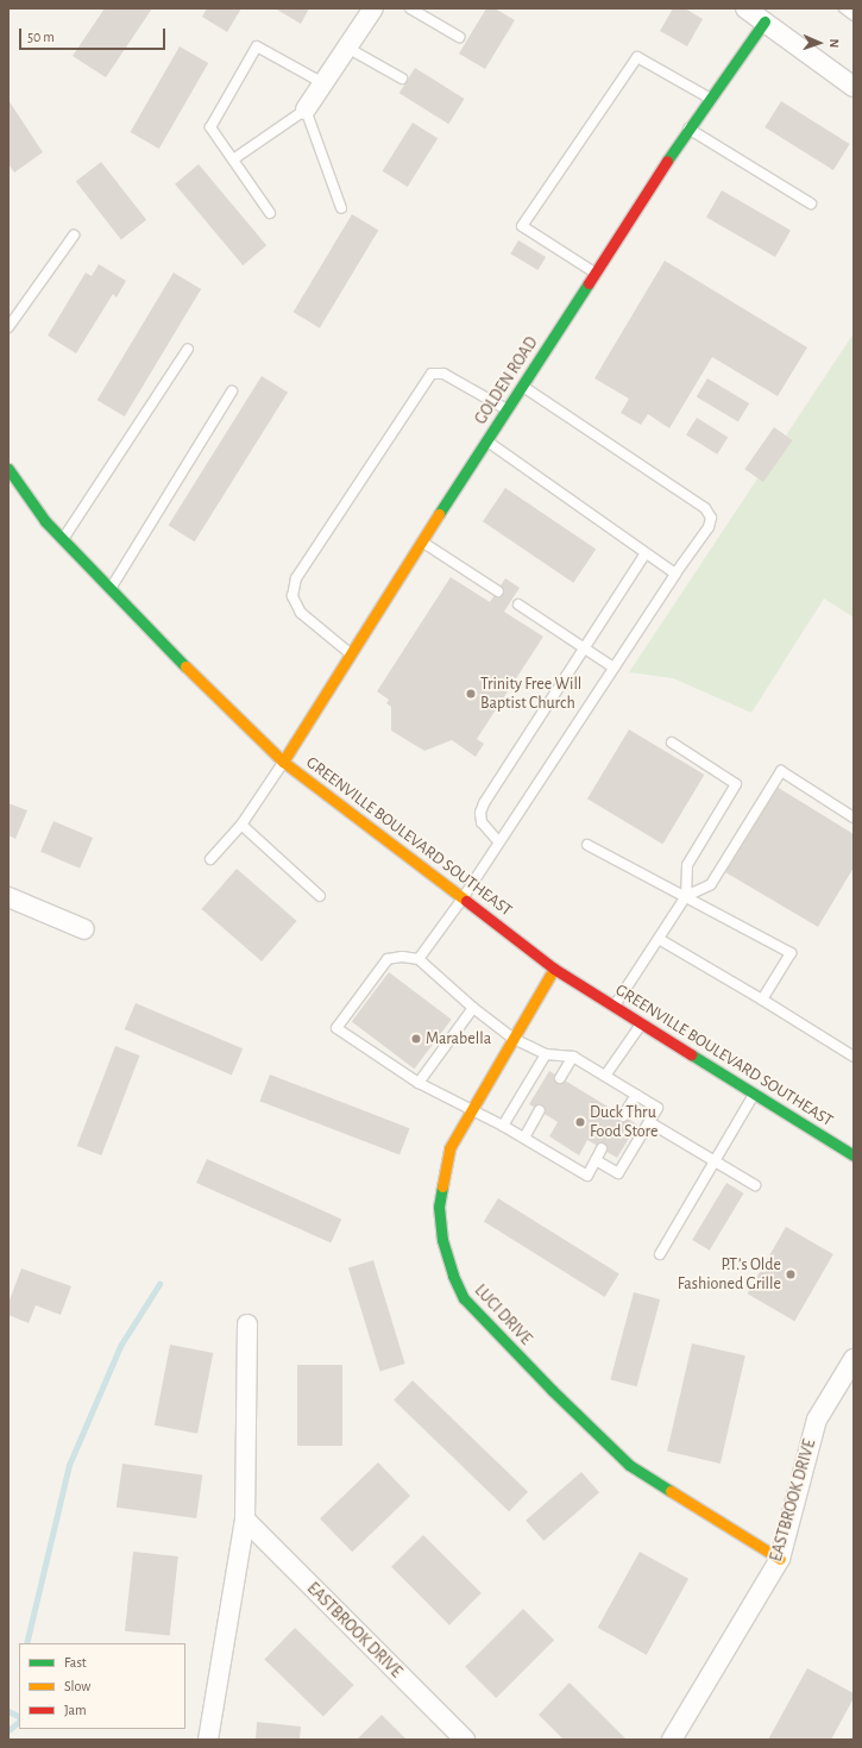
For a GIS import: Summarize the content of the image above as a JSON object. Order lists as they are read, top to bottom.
{
  "streets": {
    "main road": ["GOLDEN ROAD", "GREENVILLE BOULEVARD SOUTHEAST", "LUCI DRIVE"],
    "street": ["EASTBROOK DRIVE"]
  },
  "crossings": [
    ["GOLDEN ROAD", "GREENVILLE BOULEVARD SOUTHEAST"],
    ["GREENVILLE BOULEVARD SOUTHEAST", "LUCI DRIVE"],
    ["LUCI DRIVE", "EASTBROOK DRIVE"]
  ],
  "places": [
    "Trinity Free Will Baptist Church",
    "Marabella",
    "Duck Thru Food Store",
    "P.T.’s Olde Fashioned Grille"
  ],
  "legend": ["Fast", "Slow", "Jam"],
  "scale_bar": "50 m",
  "north": "right"
}
